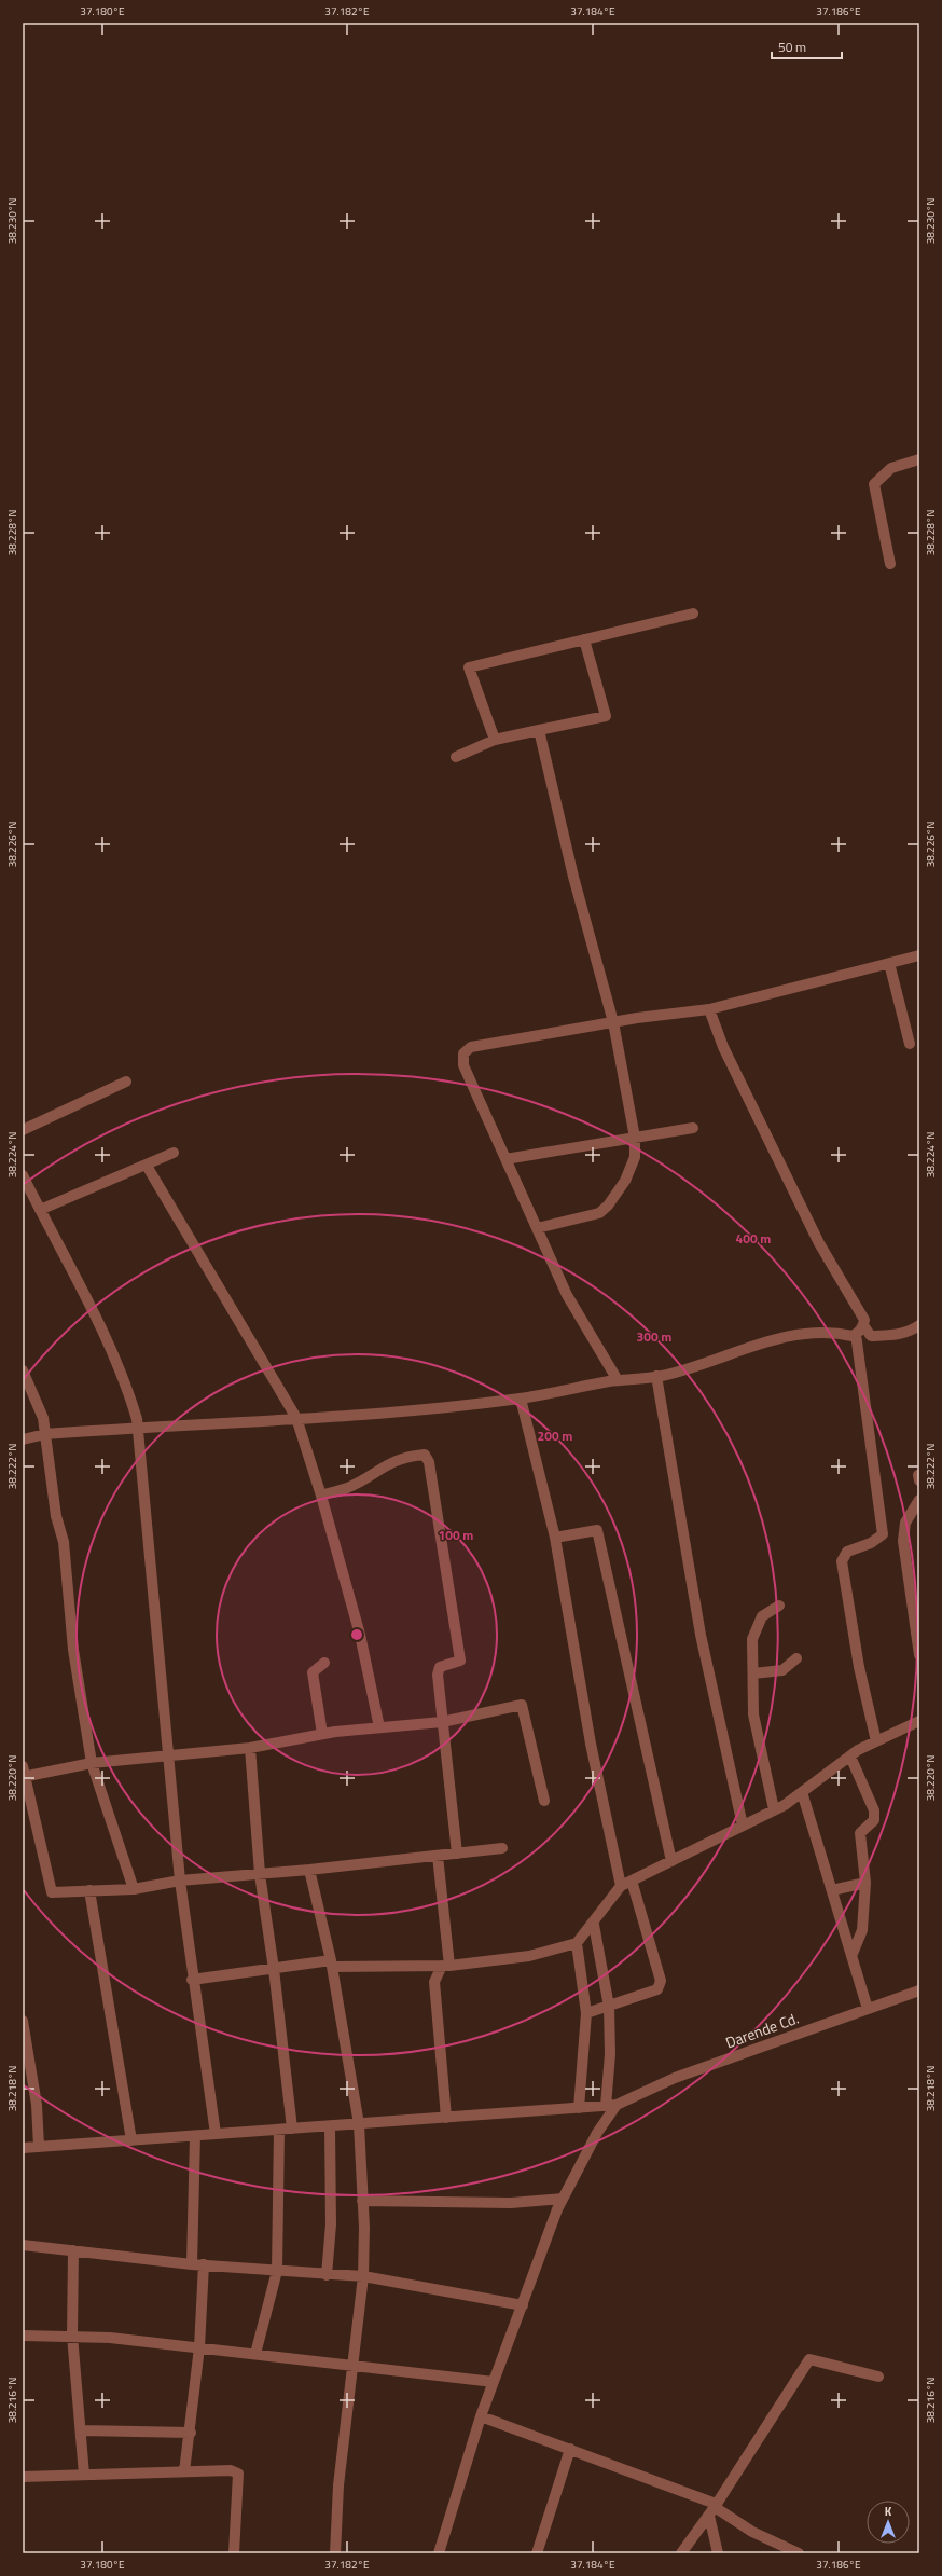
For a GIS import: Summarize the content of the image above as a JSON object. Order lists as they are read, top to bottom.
{
  "streets": {
    "street": ["Darende Cd."]
  },
  "scale_bar": "50 m",
  "north": "top",
  "coordinates": [
    "37.180°E",
    "37.182°E",
    "37.184°E",
    "37.186°E",
    "38.230°N",
    "38.228°N",
    "38.226°N",
    "38.224°N",
    "38.222°N",
    "38.220°N",
    "38.218°N",
    "38.216°N"
  ],
  "rings": [
    "400 m",
    "300 m",
    "200 m",
    "100 m"
  ]
}
